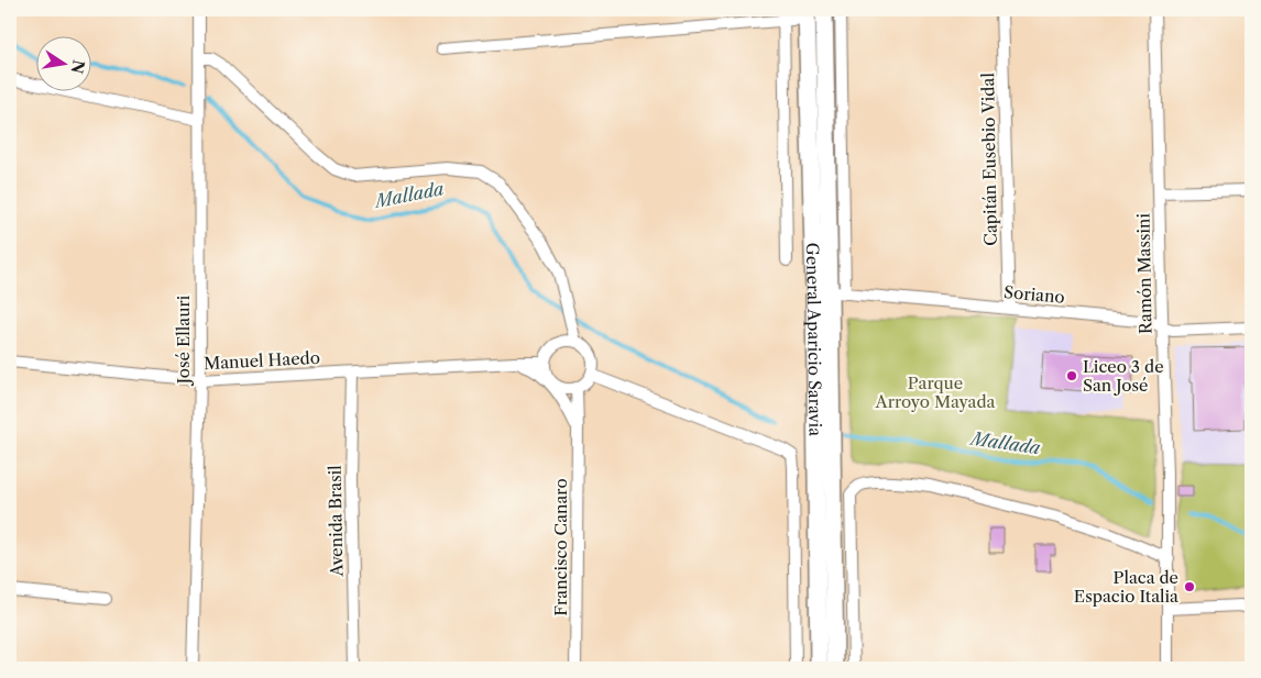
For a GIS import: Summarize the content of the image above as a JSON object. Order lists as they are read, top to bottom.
{
  "streets": {
    "main road": ["General Aparicio Saravia"],
    "street": [
      "Capitán Eusebio Vidal",
      "Ramón Massini",
      "Soriano",
      "José Ellauri",
      "Manuel Haedo",
      "Avenida Brasil",
      "Francisco Canaro"
    ]
  },
  "crossings": [
    ["Capitán Eusebio Vidal", "Soriano"],
    ["Ramón Massini", "Soriano"],
    ["Soriano", "General Aparicio Saravia"],
    ["José Ellauri", "Manuel Haedo"],
    ["Manuel Haedo", "Avenida Brasil"],
    ["Manuel Haedo", "Francisco Canaro"]
  ],
  "water": ["Mallada"],
  "parks": ["Parque Arroyo Mayada"],
  "places": ["Liceo 3 de San José", "Placa de Espacio Italia"],
  "north": "right"
}
